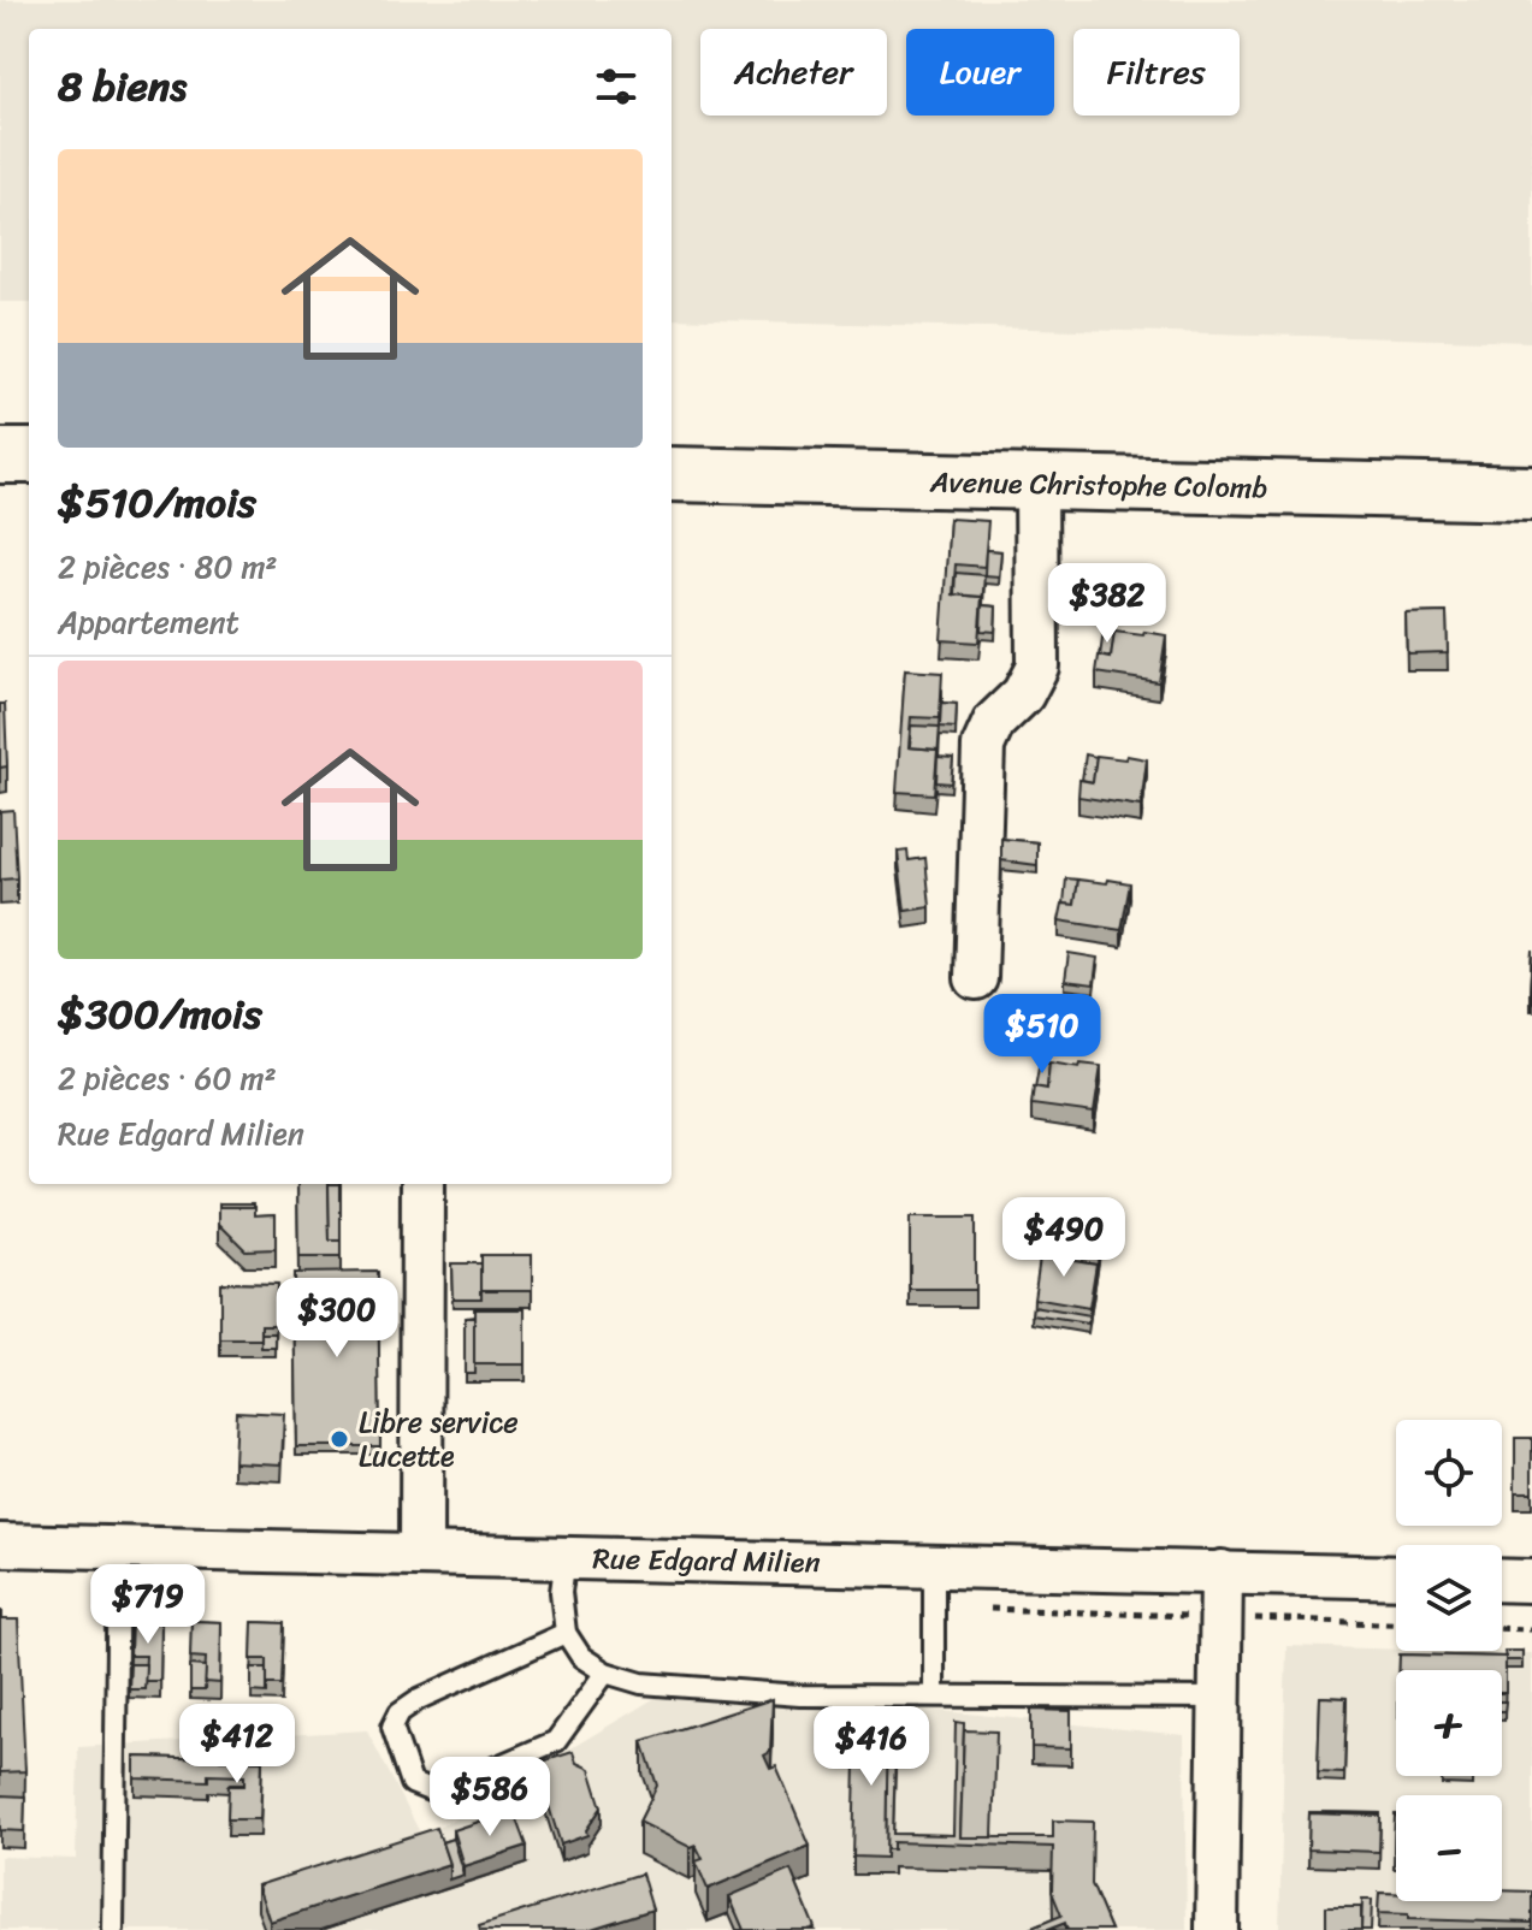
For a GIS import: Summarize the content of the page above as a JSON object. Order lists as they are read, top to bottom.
{
  "streets": {
    "street": ["Avenue Christophe Colomb", "Rue Edgard Milien"]
  },
  "places": ["Libre service Lucette"],
  "page": {
    "chip": ["Acheter", "Louer", "Filtres"],
    "heading": "8 biens",
    "list": [
      {
        "name": "$510/mois",
        "note": "2 pièces · 80 m² · Appartement"
      },
      {
        "name": "$300/mois",
        "note": "2 pièces · 60 m² · Rue Edgard Milien"
      }
    ],
    "price": [
      "$382",
      "$510",
      "$490",
      "$300",
      "$719",
      "$412",
      "$416",
      "$586"
    ],
    "map_buttons": ["+", "−"]
  }
}
